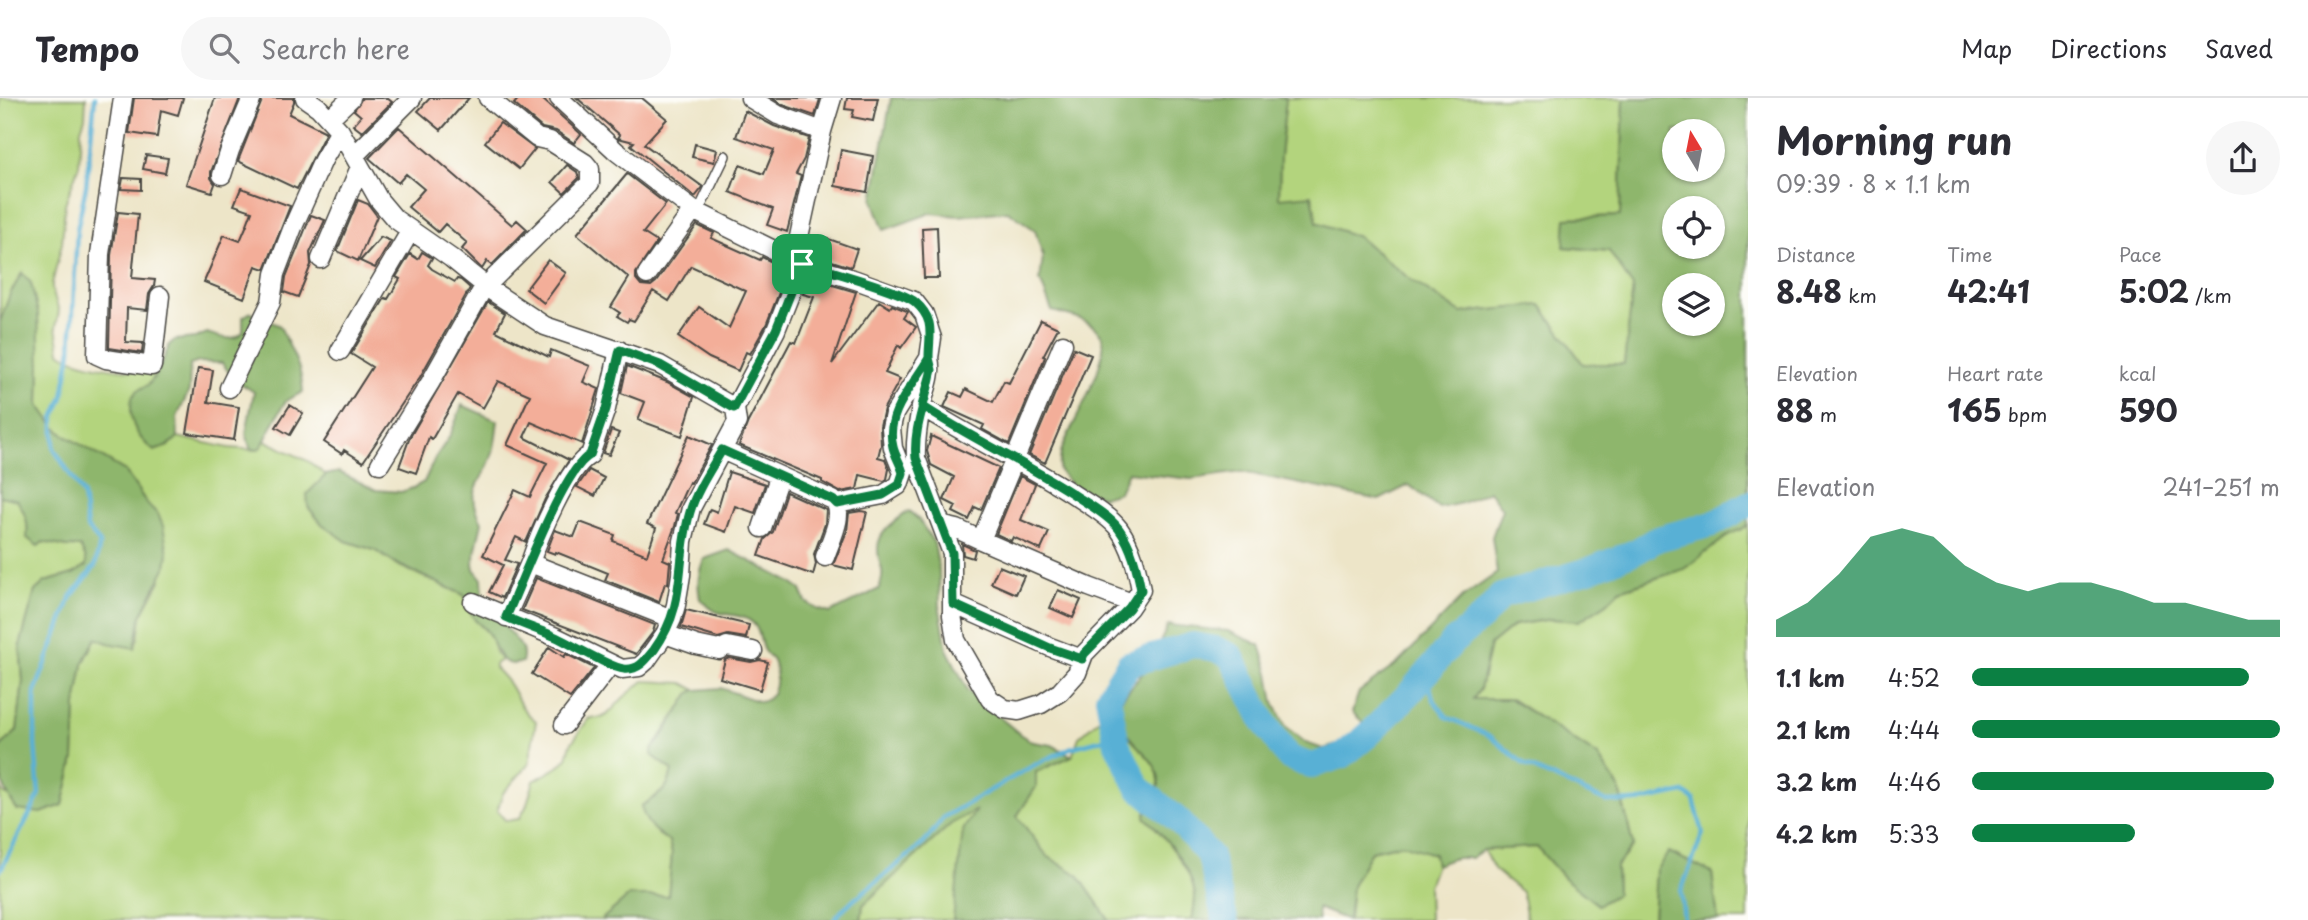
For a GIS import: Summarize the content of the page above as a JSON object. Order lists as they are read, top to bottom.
{
  "north": "top",
  "page": {
    "header": "Tempo",
    "search": "Search here",
    "nav": ["Map", "Directions", "Saved"],
    "heading": ["Morning run", "09:39 · 8 × 1.1 km"],
    "stats": [
      ["Distance", "8.48 km"],
      ["Time", "42:41"],
      ["Pace", "5:02 /km"],
      ["Elevation", "88 m"],
      ["Heart rate", "165 bpm"],
      ["kcal", "590"]
    ],
    "chart": ["Elevation", "241–251 m"],
    "list": [
      {
        "name": "1.1 km",
        "note": "4:52"
      },
      {
        "name": "2.1 km",
        "note": "4:44"
      },
      {
        "name": "3.2 km",
        "note": "4:46"
      },
      {
        "name": "4.2 km",
        "note": "5:33"
      }
    ]
  }
}
